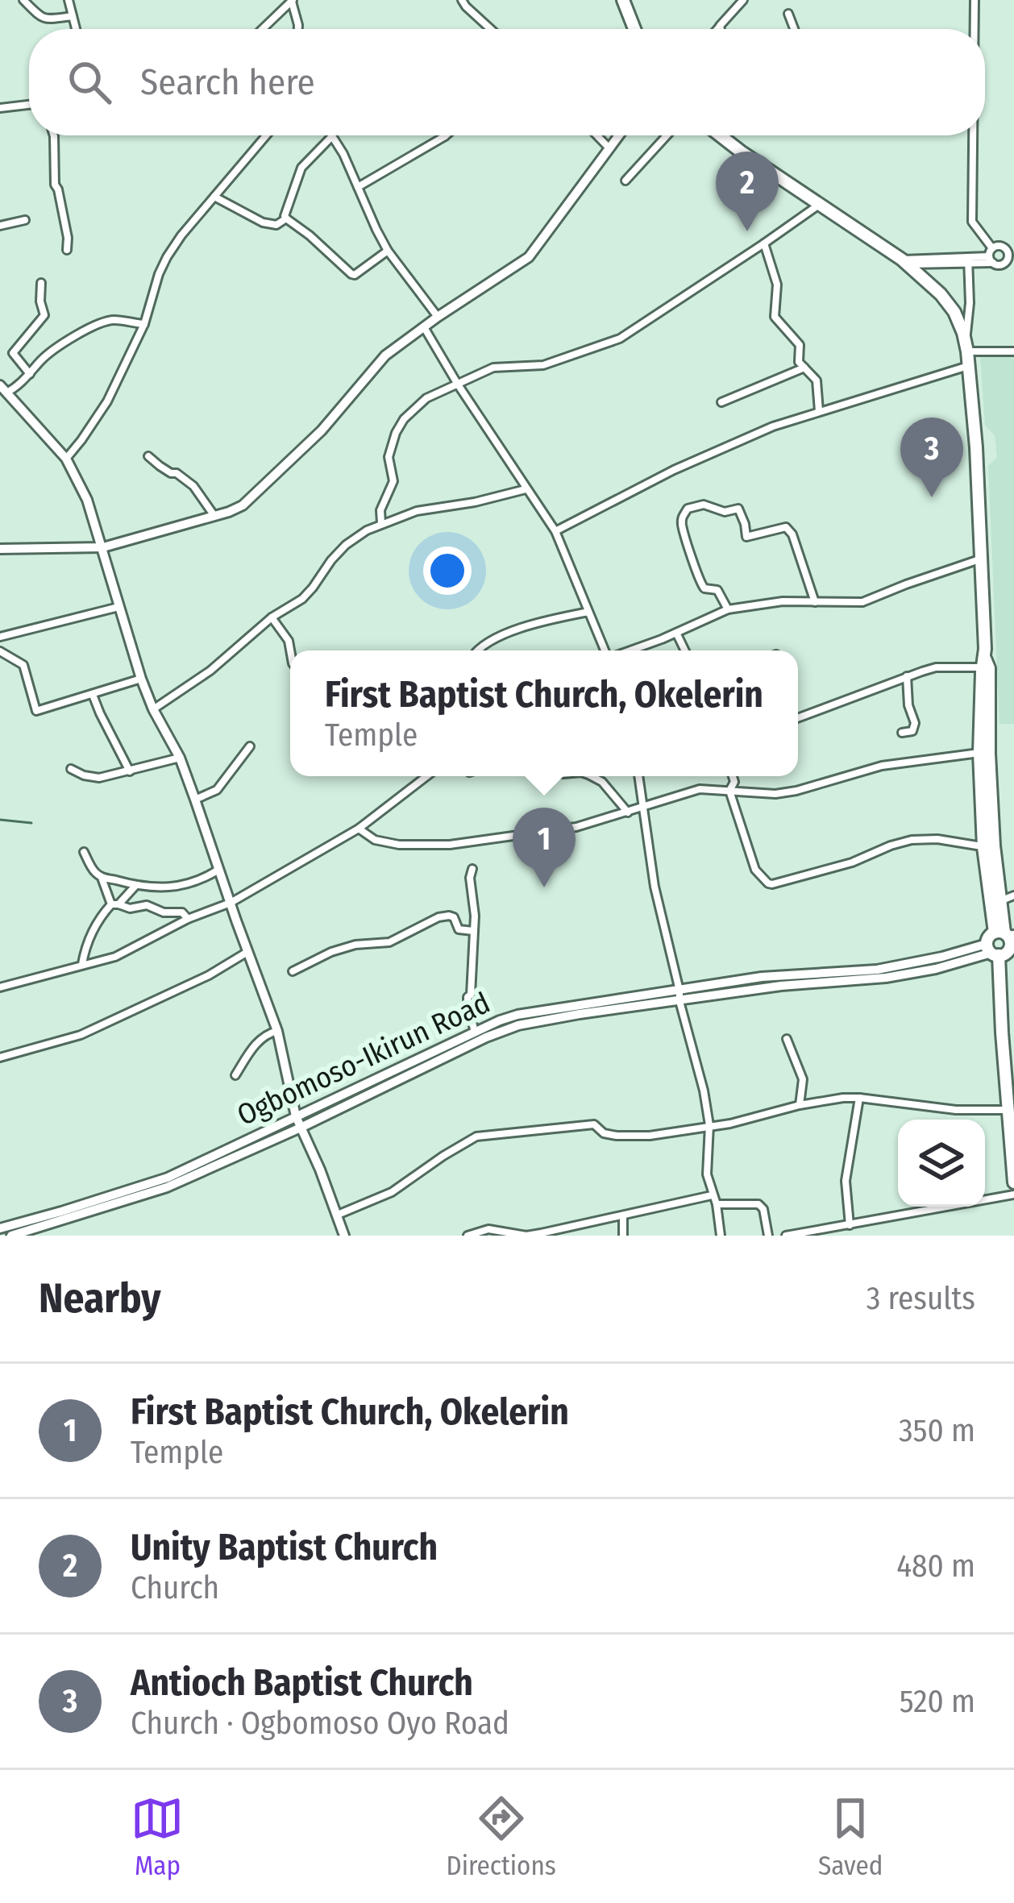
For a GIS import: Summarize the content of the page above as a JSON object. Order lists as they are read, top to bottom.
{
  "streets": {
    "main road": ["Ogbomoso-Ikirun Road"]
  },
  "page": {
    "search": "Search here",
    "pins": ["2", "3", "1"],
    "popup": ["First Baptist Church, Okelerin", "Temple"],
    "heading": ["Nearby", "3 results"],
    "list": [
      {
        "mark": "1",
        "name": "First Baptist Church, Okelerin",
        "note": "Temple",
        "value": "350 m"
      },
      {
        "mark": "2",
        "name": "Unity Baptist Church",
        "note": "Church",
        "value": "480 m"
      },
      {
        "mark": "3",
        "name": "Antioch Baptist Church",
        "note": "Church · Ogbomoso Oyo Road",
        "value": "520 m"
      }
    ],
    "nav": ["Map", "Directions", "Saved"]
  }
}
